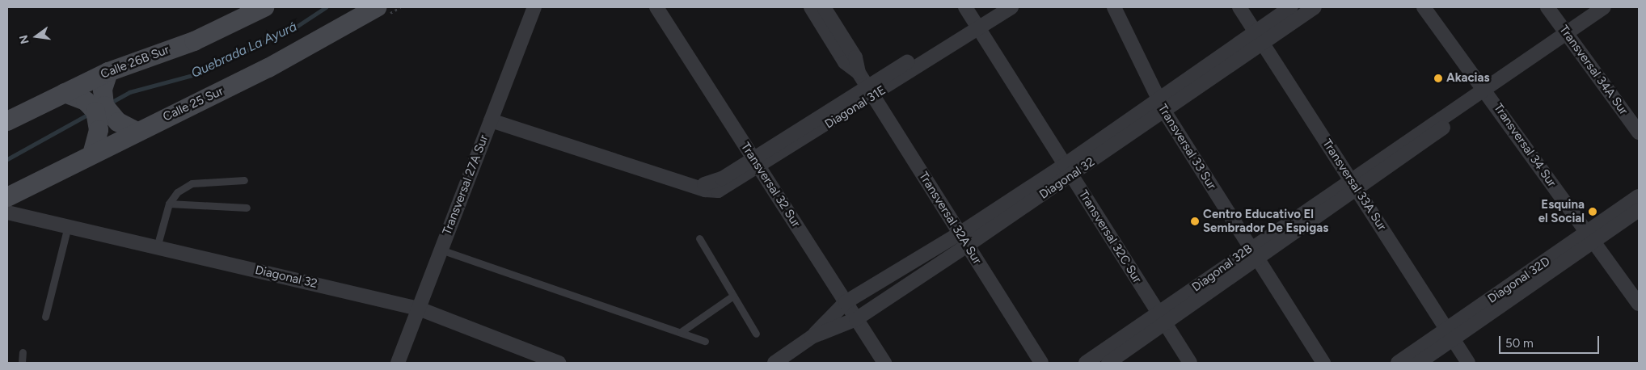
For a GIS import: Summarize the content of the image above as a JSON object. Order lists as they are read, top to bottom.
{
  "streets": {
    "main road": ["Calle 26B Sur", "Calle 25 Sur"],
    "street": [
      "Transversal 34A Sur",
      "Diagonal 31E",
      "Transversal 34 Sur",
      "Transversal 33 Sur",
      "Diagonal 32",
      "Transversal 27A Sur",
      "Transversal 32 Sur",
      "Transversal 33A Sur",
      "Transversal 32A Sur",
      "Transversal 32C Sur",
      "Diagonal 32B",
      "Diagonal 32D"
    ]
  },
  "crossings": [
    ["Transversal 34A Sur", "Diagonal 32B"],
    ["Diagonal 31E", "Transversal 27A Sur"],
    ["Diagonal 31E", "Transversal 32 Sur"],
    ["Diagonal 31E", "Transversal 32A Sur"],
    ["Diagonal 31E", "Transversal 32C Sur"],
    ["Transversal 34 Sur", "Diagonal 32B"],
    ["Transversal 34 Sur", "Diagonal 32D"],
    ["Transversal 33 Sur", "Diagonal 32"],
    ["Transversal 33 Sur", "Diagonal 32B"],
    ["Diagonal 32", "Transversal 27A Sur"],
    ["Diagonal 32", "Transversal 32 Sur"],
    ["Diagonal 32", "Transversal 33A Sur"],
    ["Diagonal 32", "Transversal 32A Sur"],
    ["Diagonal 32", "Transversal 32C Sur"],
    ["Transversal 33A Sur", "Diagonal 32B"],
    ["Transversal 33A Sur", "Diagonal 32D"],
    ["Transversal 32C Sur", "Diagonal 32B"]
  ],
  "water": ["Quebrada La Ayurá"],
  "places": ["Akacias", "Esquina el Social", "Centro Educativo El Sembrador De Espigas"],
  "scale_bar": "50 m",
  "north": "left"
}
